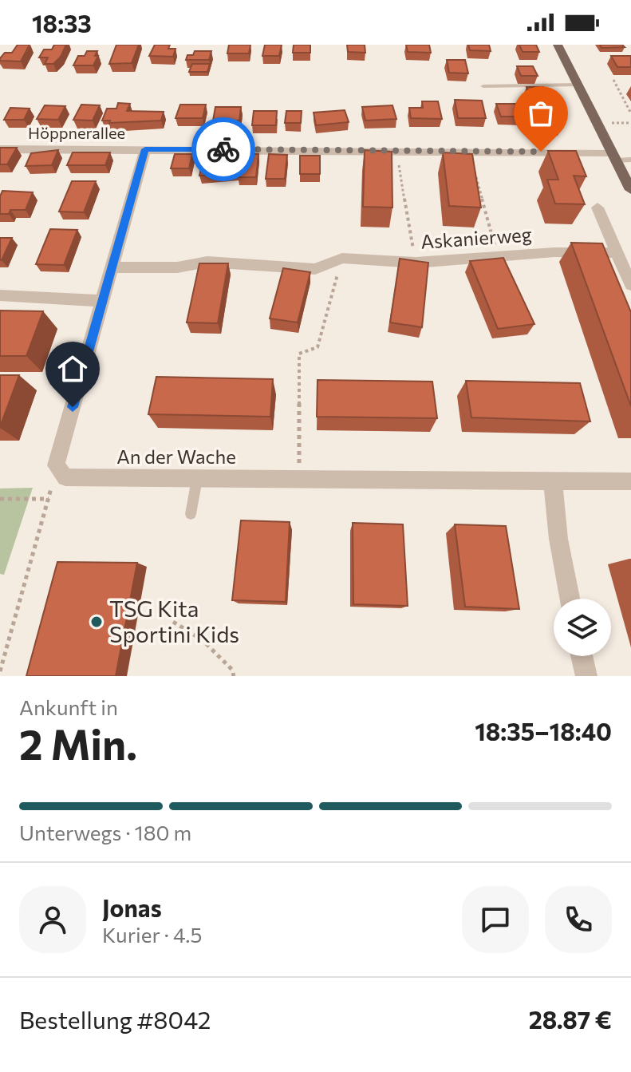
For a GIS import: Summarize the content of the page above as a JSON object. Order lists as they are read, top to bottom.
{
  "streets": {
    "street": ["Höppnerallee", "Askanierweg", "An der Wache"]
  },
  "crossings": [
    ["Höppnerallee", "An der Wache"],
    ["Askanierweg", "An der Wache"]
  ],
  "places": ["TSG Kita Sportini Kids"],
  "page": {
    "status": "18:33",
    "heading": ["2 Min.", "Ankunft in", "18:35–18:40"],
    "panel": [
      "Jonas",
      "Kurier · 4.5",
      "Bestellung #8042",
      "28.87 €"
    ],
    "bar": "Unterwegs · 180 m"
  }
}
